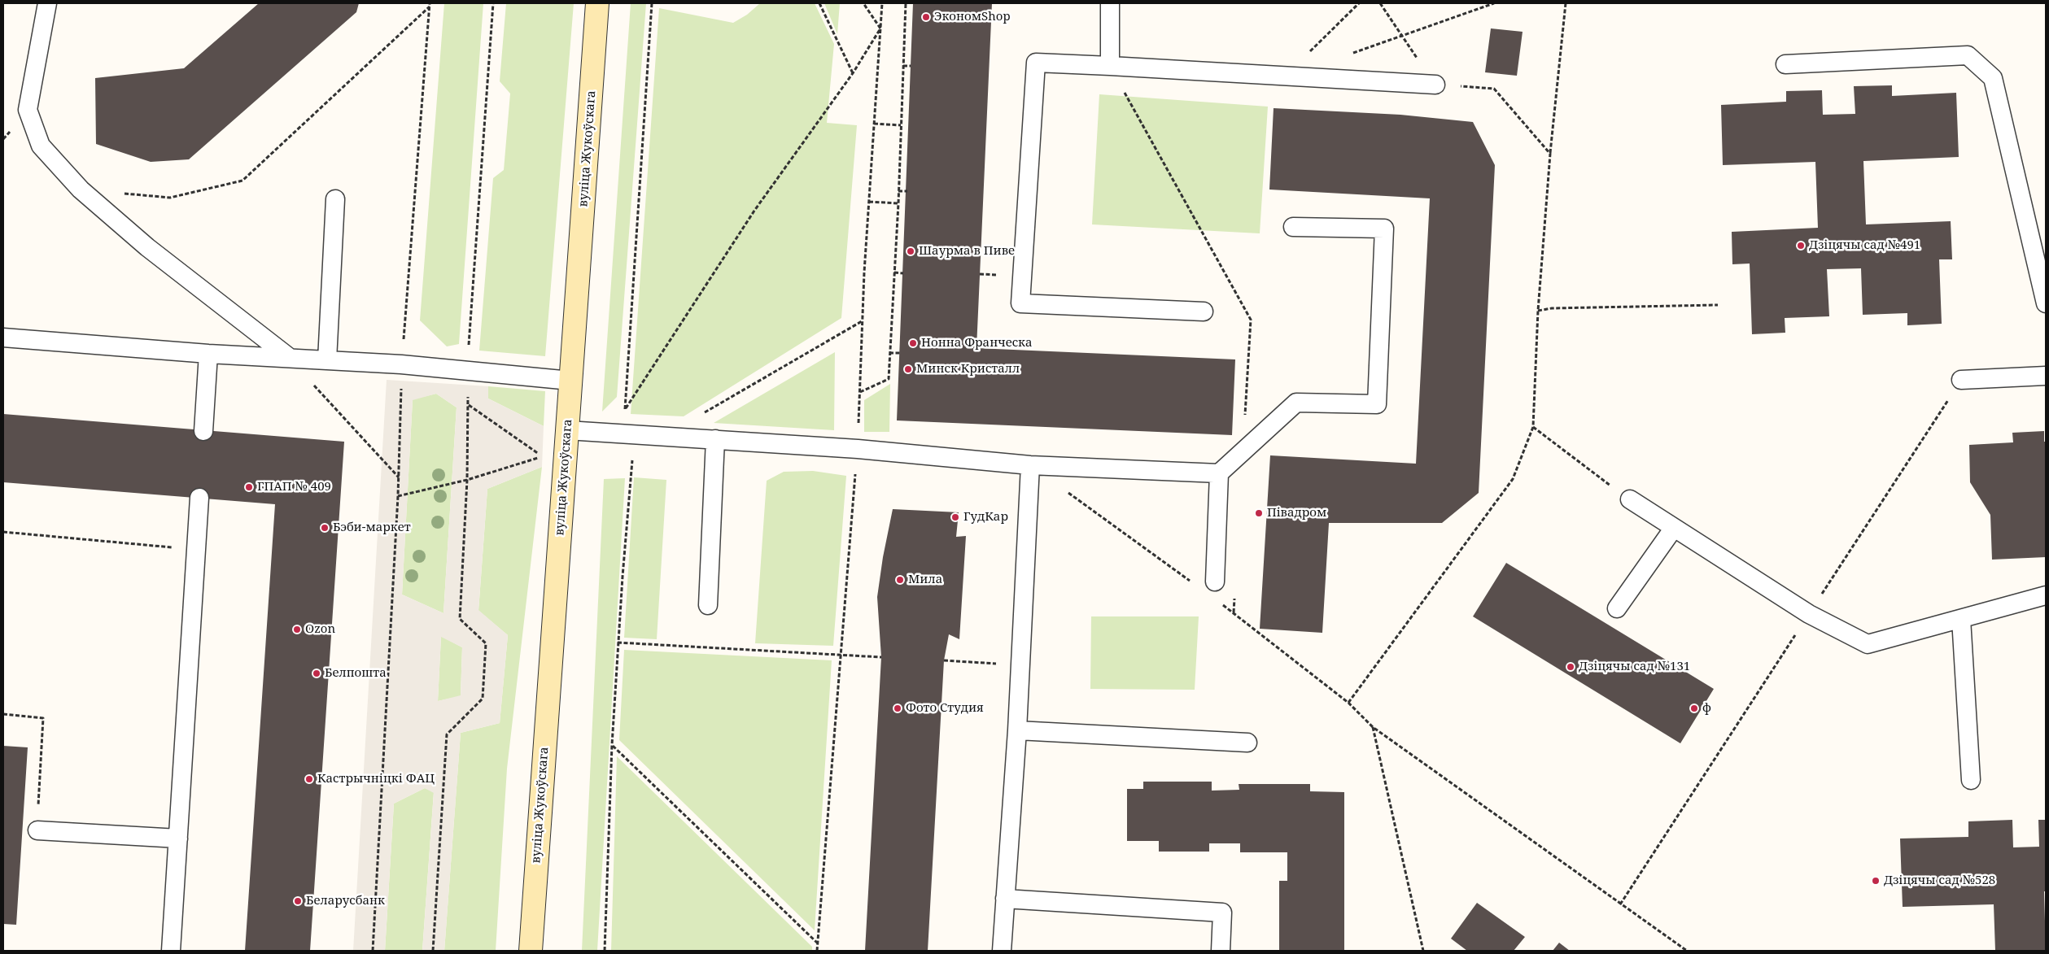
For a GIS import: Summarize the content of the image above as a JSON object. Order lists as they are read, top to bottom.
{
  "streets": {
    "main road": ["вуліца Жукоўскага"]
  },
  "places": [
    "ЭкономShop",
    "Дзіцячы сад №491",
    "Шаурма в Пиве",
    "Нонна Франческа",
    "Минск Кристалл",
    "ГПАП № 409",
    "Пiвадром",
    "ГудКар",
    "Бэби-маркет",
    "Мила",
    "Ozon",
    "Дзіцячы сад №131",
    "Белпошта",
    "Фото Студия",
    "ф",
    "Кастрычніцкі ФАЦ",
    "Дзіцячы сад №528",
    "Беларусбанк"
  ]
}
